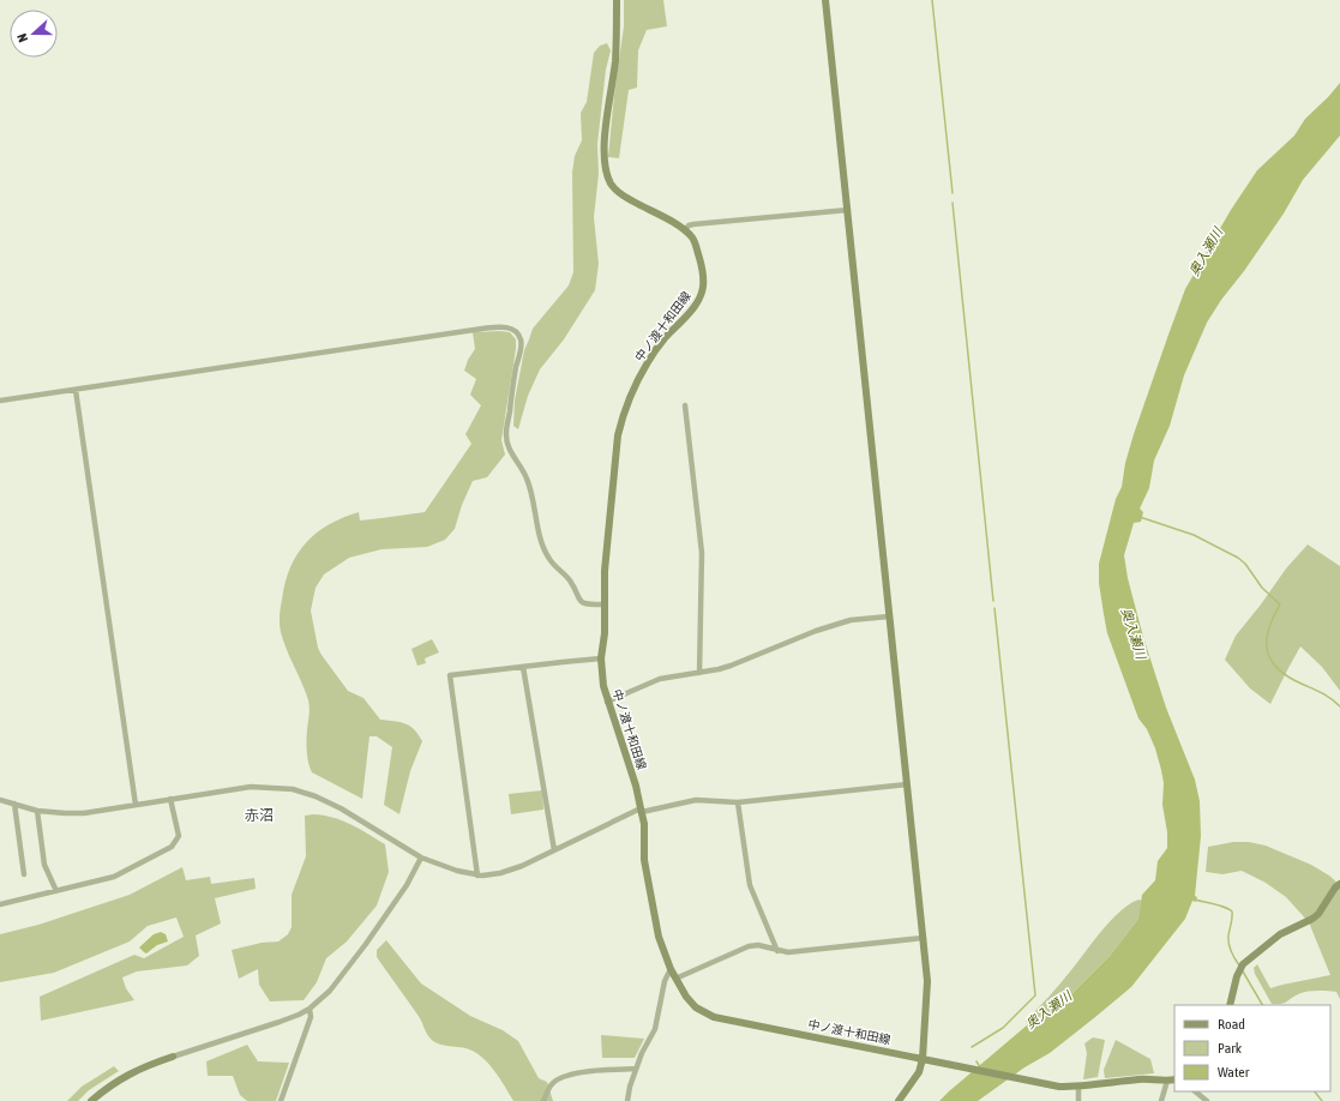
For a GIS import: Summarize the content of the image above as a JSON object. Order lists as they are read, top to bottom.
{
  "streets": {
    "main road": ["中ノ渡十和田線"]
  },
  "districts": ["赤沼"],
  "water": ["奥入瀬川"],
  "legend": ["Road", "Park", "Water"],
  "north": "left"
}
